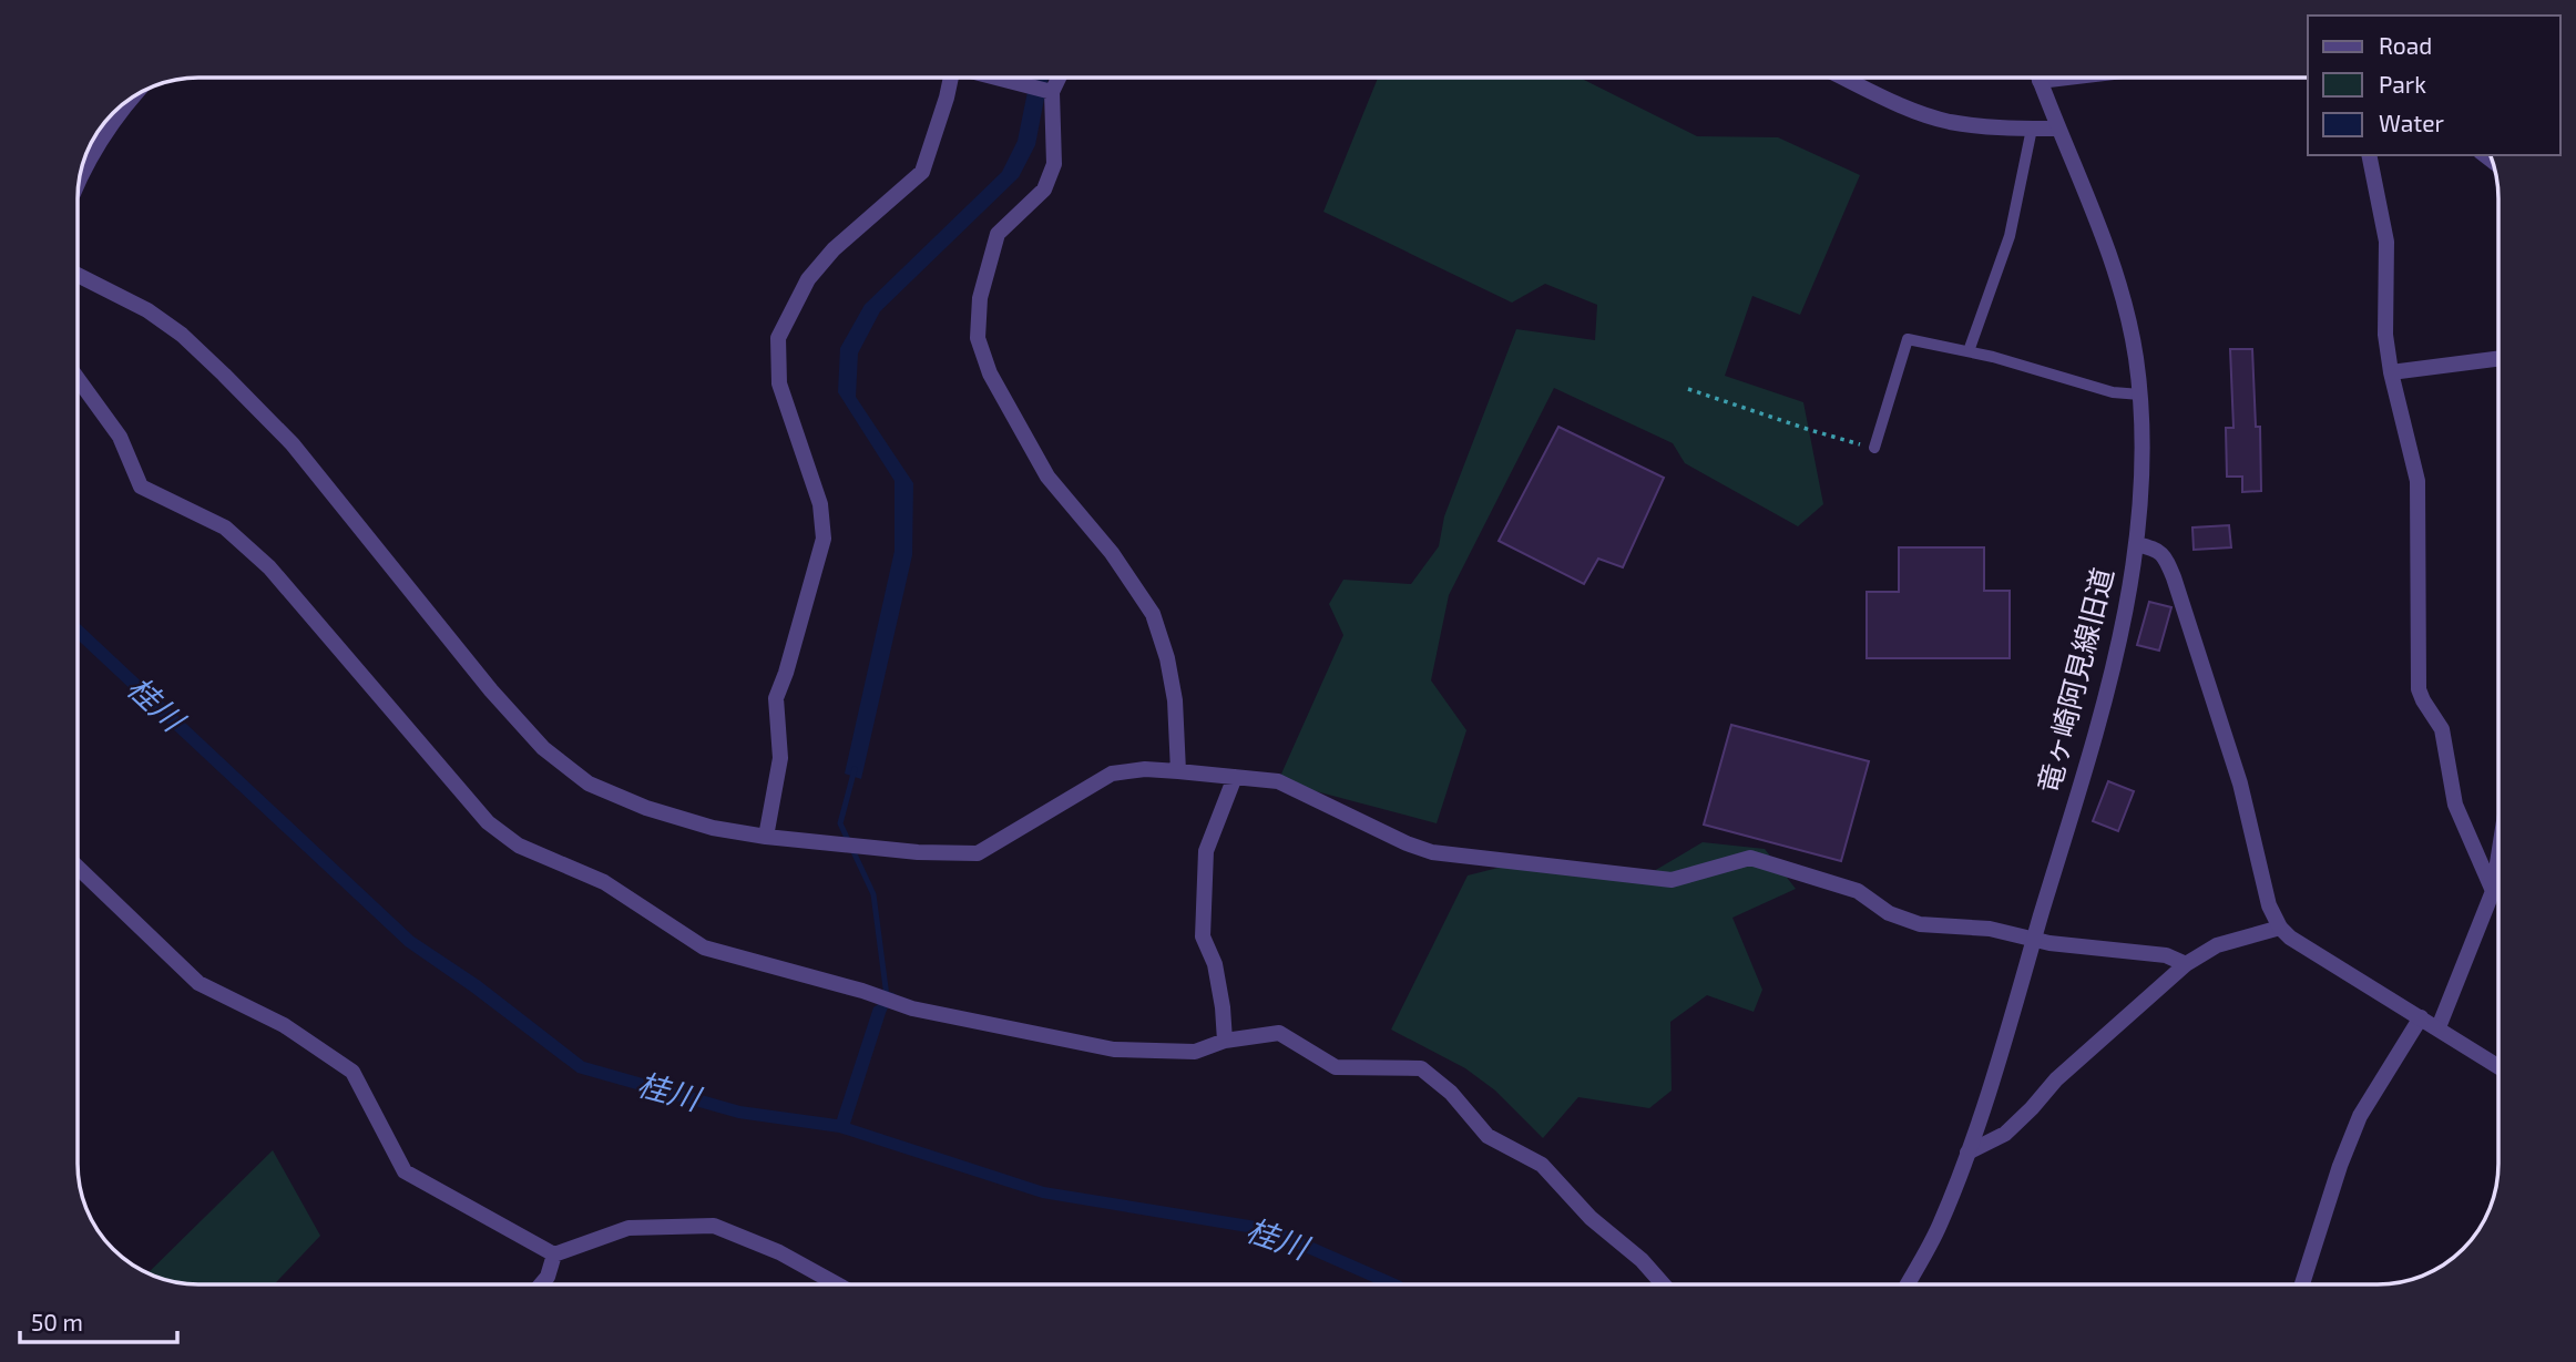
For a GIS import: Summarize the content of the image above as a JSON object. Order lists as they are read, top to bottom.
{
  "streets": {
    "street": ["竜ヶ崎阿見線旧道"]
  },
  "water": ["桂川"],
  "legend": ["Road", "Park", "Water"],
  "scale_bar": "50 m"
}
